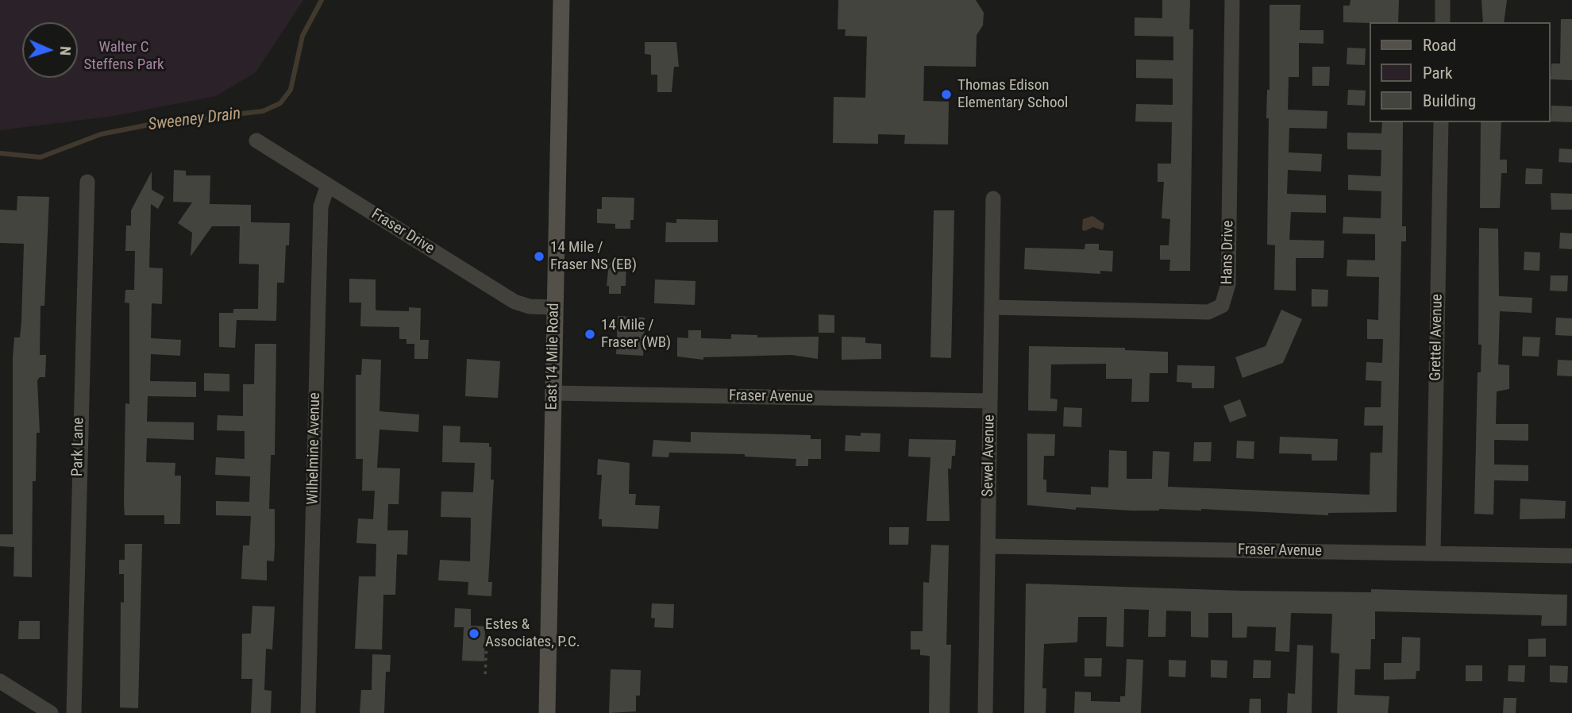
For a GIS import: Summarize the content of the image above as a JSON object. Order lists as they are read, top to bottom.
{
  "streets": {
    "main road": ["East 14 Mile Road"],
    "street": [
      "Fraser Drive",
      "Hans Drive",
      "Grettel Avenue",
      "Fraser Avenue",
      "Park Lane",
      "Wilhelmine Avenue",
      "Sewel Avenue"
    ]
  },
  "crossings": [
    ["Fraser Drive", "East 14 Mile Road"],
    ["Fraser Drive", "Wilhelmine Avenue"],
    ["Hans Drive", "Sewel Avenue"],
    ["Grettel Avenue", "Fraser Avenue"],
    ["East 14 Mile Road", "Fraser Avenue"],
    ["Fraser Avenue", "Sewel Avenue"]
  ],
  "water": ["Sweeney Drain"],
  "parks": ["Walter C Steffens Park"],
  "places": [
    "Thomas Edison Elementary School",
    "14 Mile / Fraser NS (EB)",
    "14 Mile / Fraser (WB)",
    "Estes & Associates, P.C."
  ],
  "legend": ["Road", "Park", "Building"],
  "north": "right"
}
